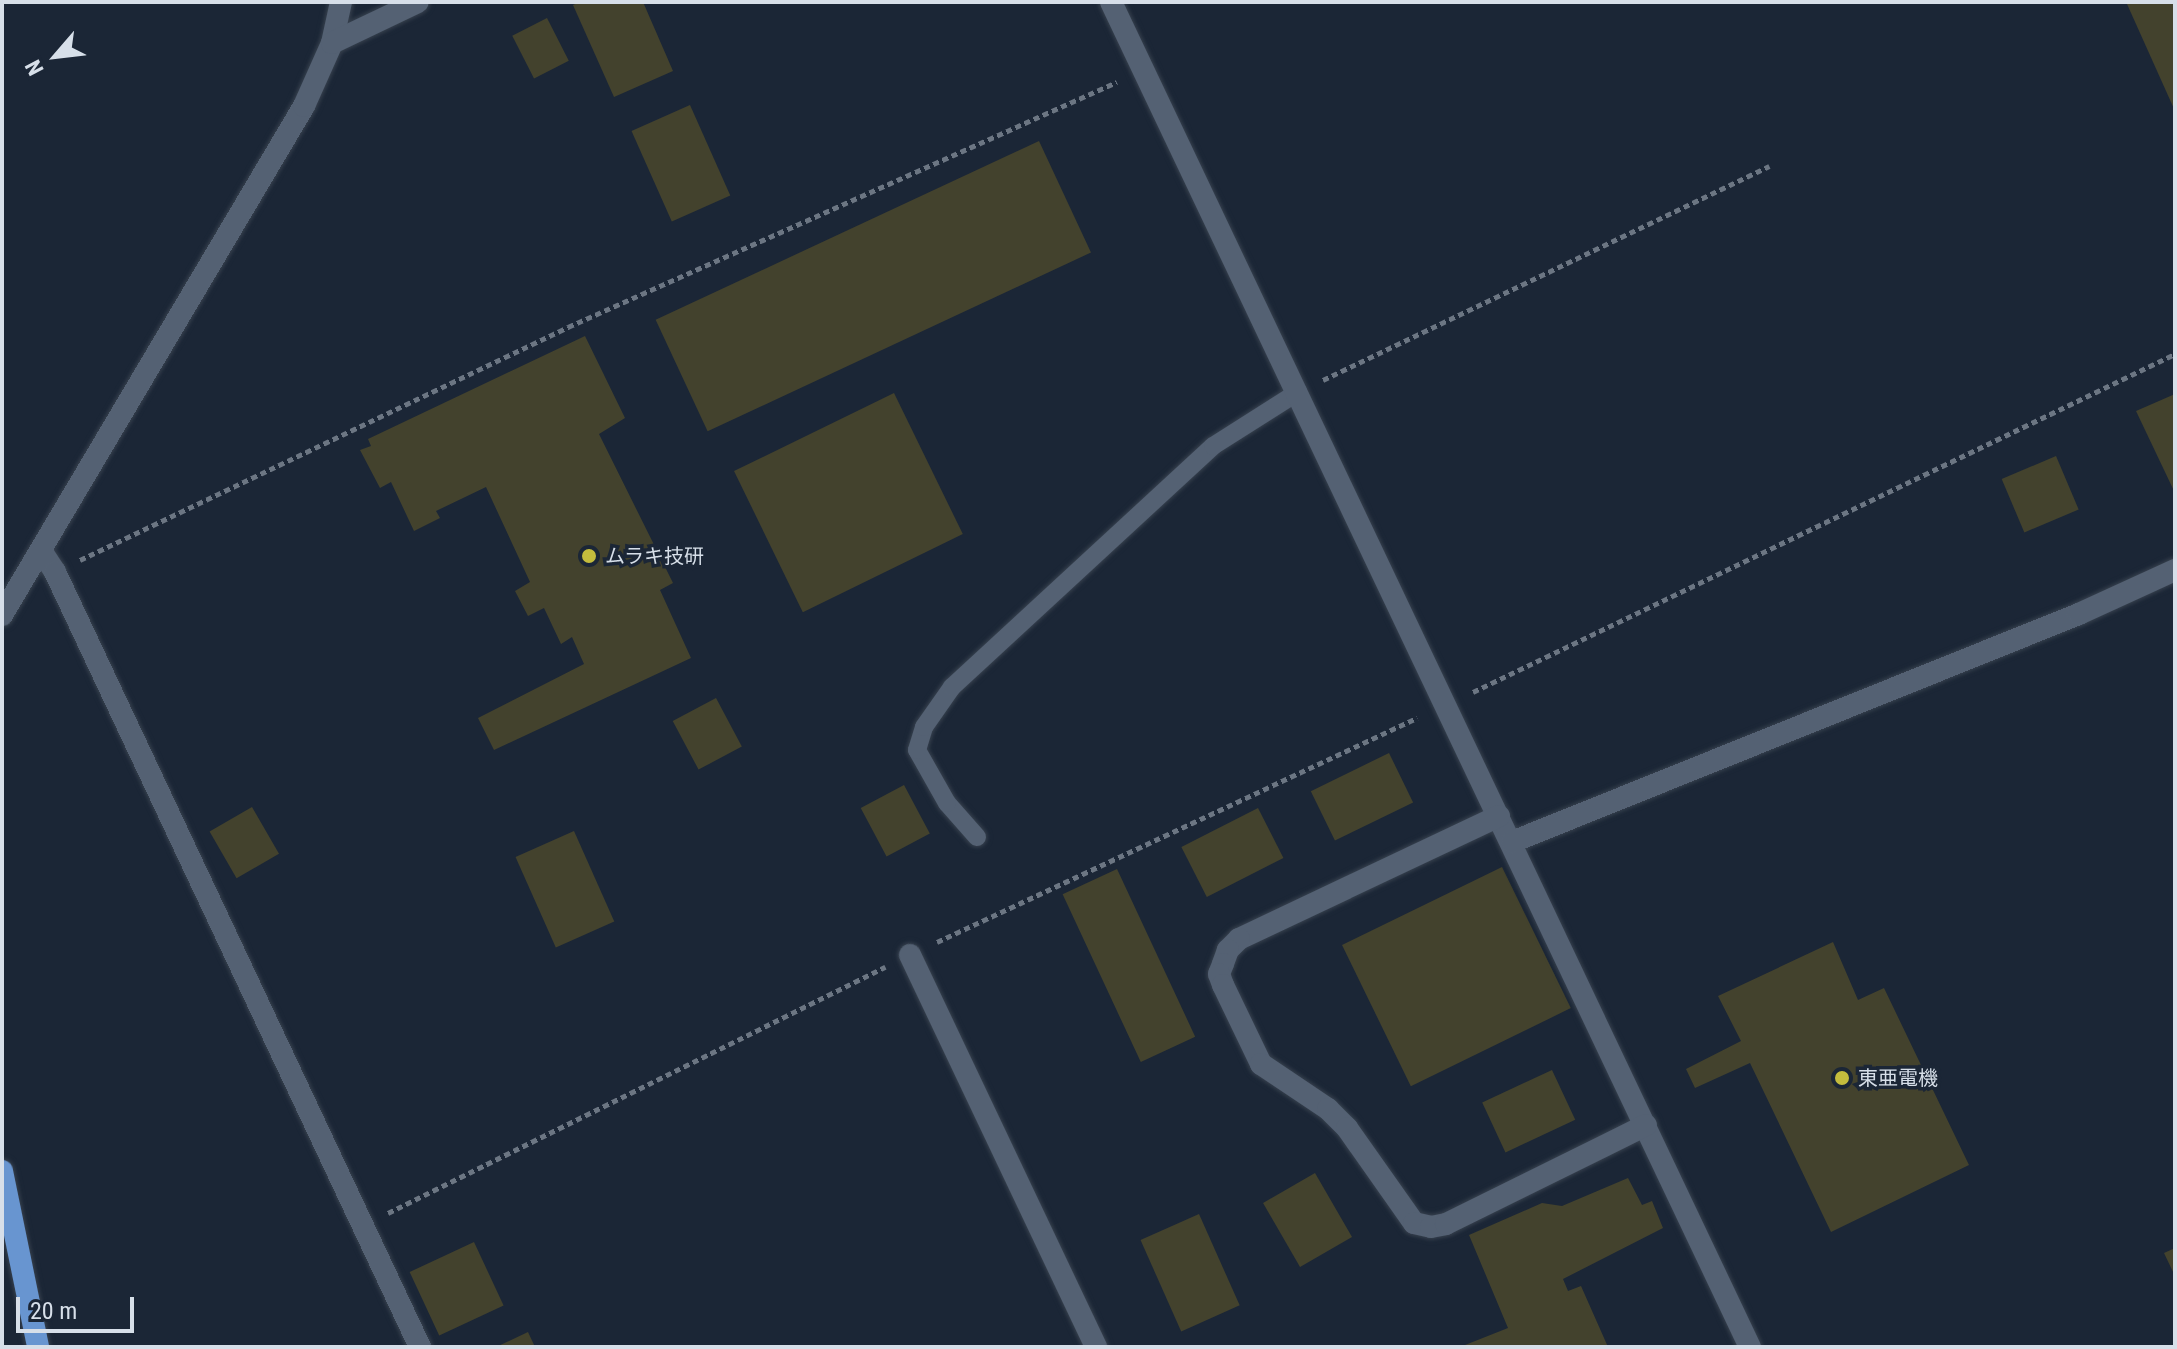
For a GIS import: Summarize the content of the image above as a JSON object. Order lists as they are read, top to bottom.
{
  "places": ["ムラキ技研", "東亜電機"],
  "scale_bar": "20 m",
  "north": "bottom left"
}
